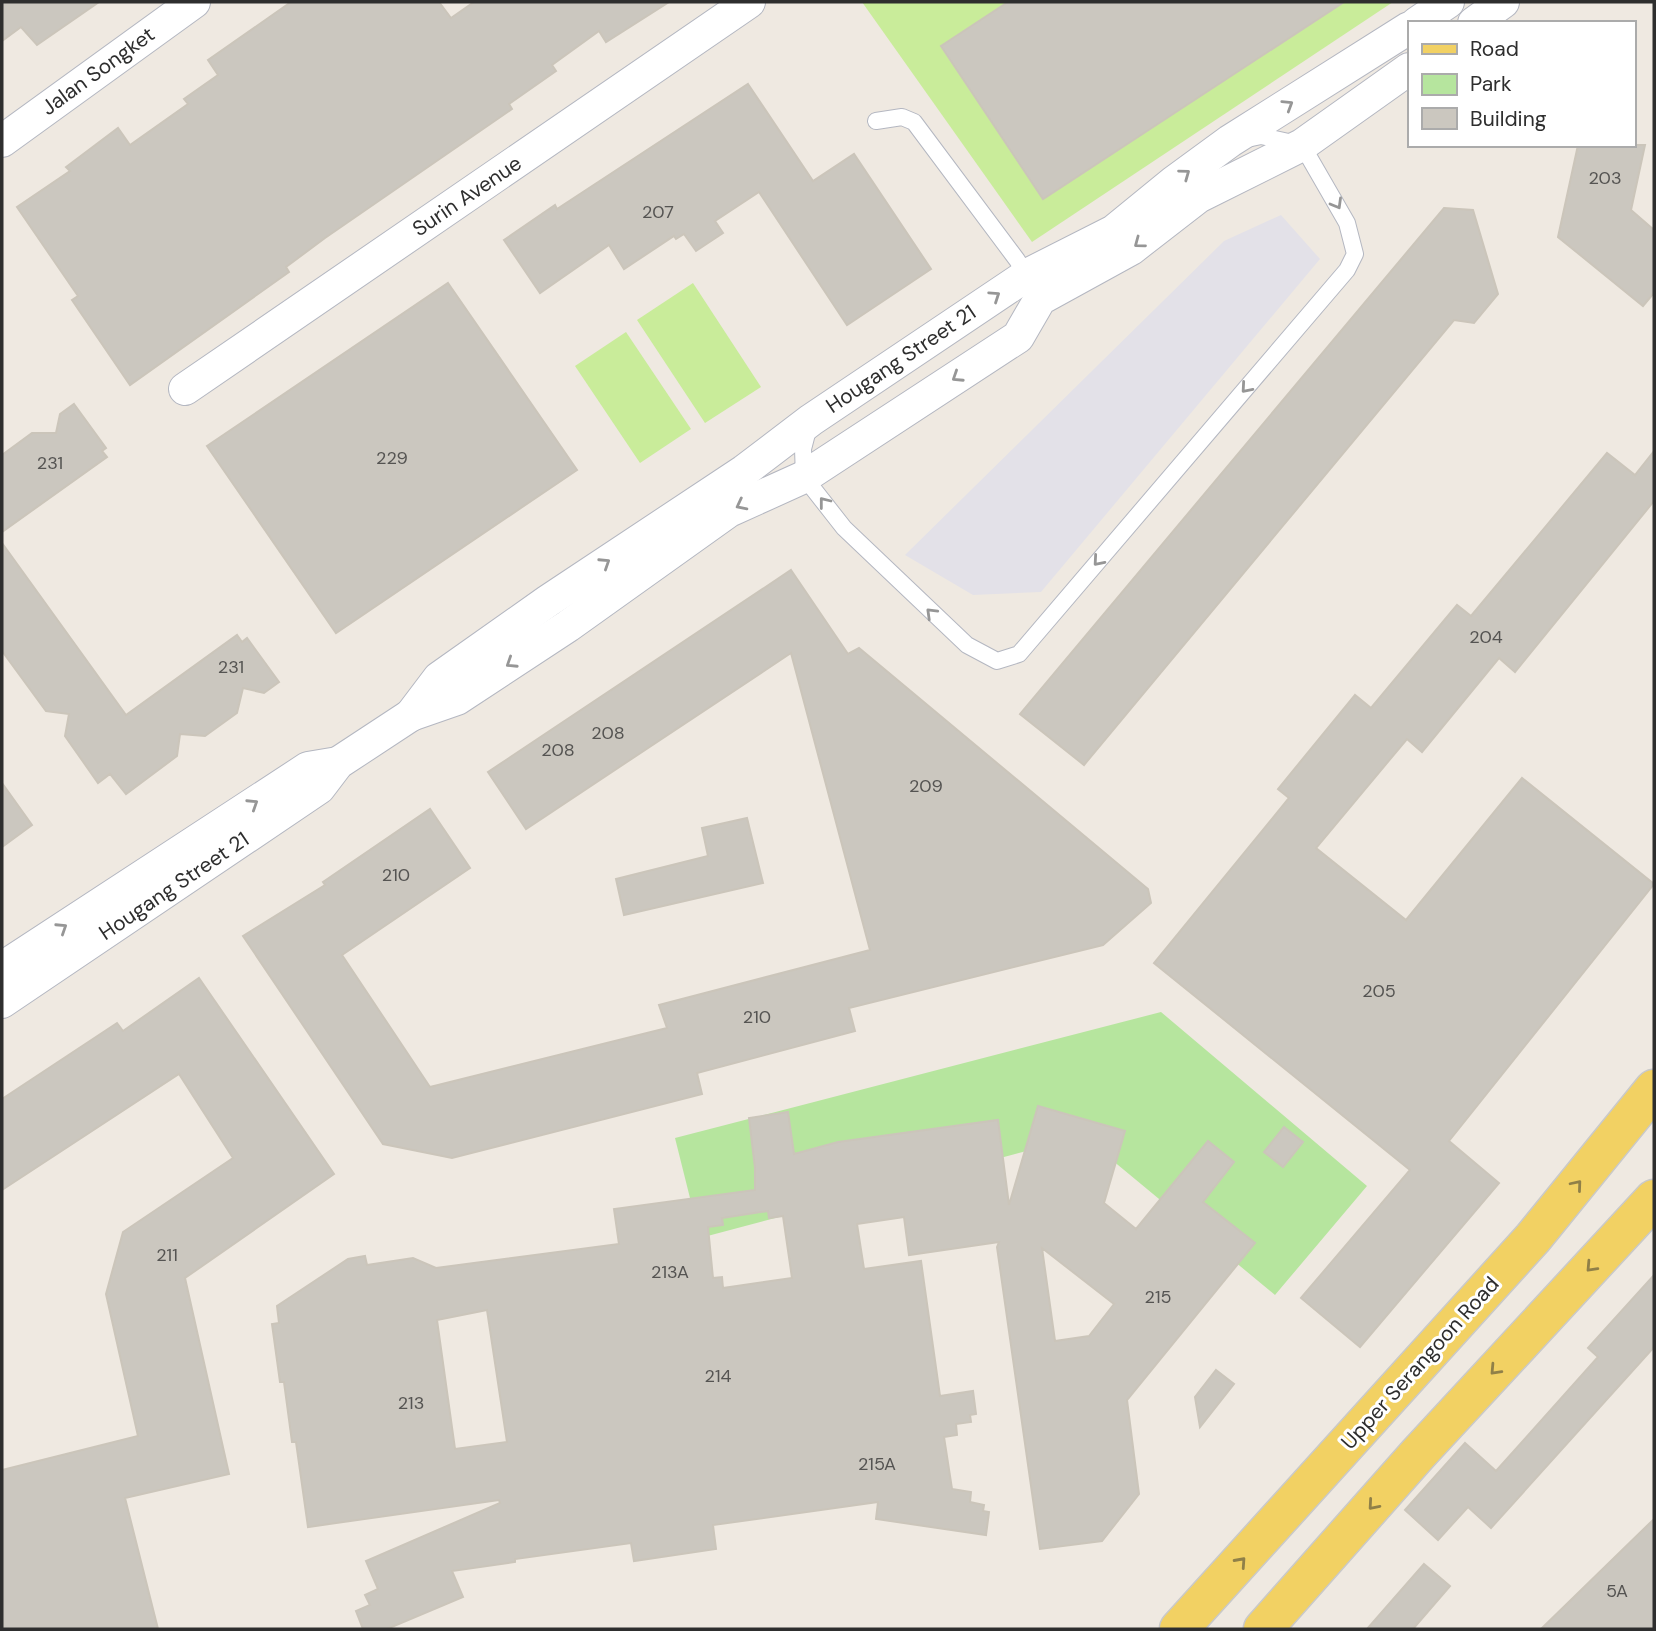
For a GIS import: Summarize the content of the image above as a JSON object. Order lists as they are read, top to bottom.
{
  "streets": {
    "main road": ["Upper Serangoon Road"],
    "street": ["Jalan Songket", "Surin Avenue", "Hougang Street 21"]
  },
  "house_numbers": [
    "203",
    "207",
    "229",
    "231",
    "204",
    "231",
    "208",
    "208",
    "209",
    "210",
    "205",
    "210",
    "211",
    "213A",
    "215",
    "214",
    "213",
    "215A",
    "5A"
  ],
  "legend": ["Road", "Park", "Building"]
}
